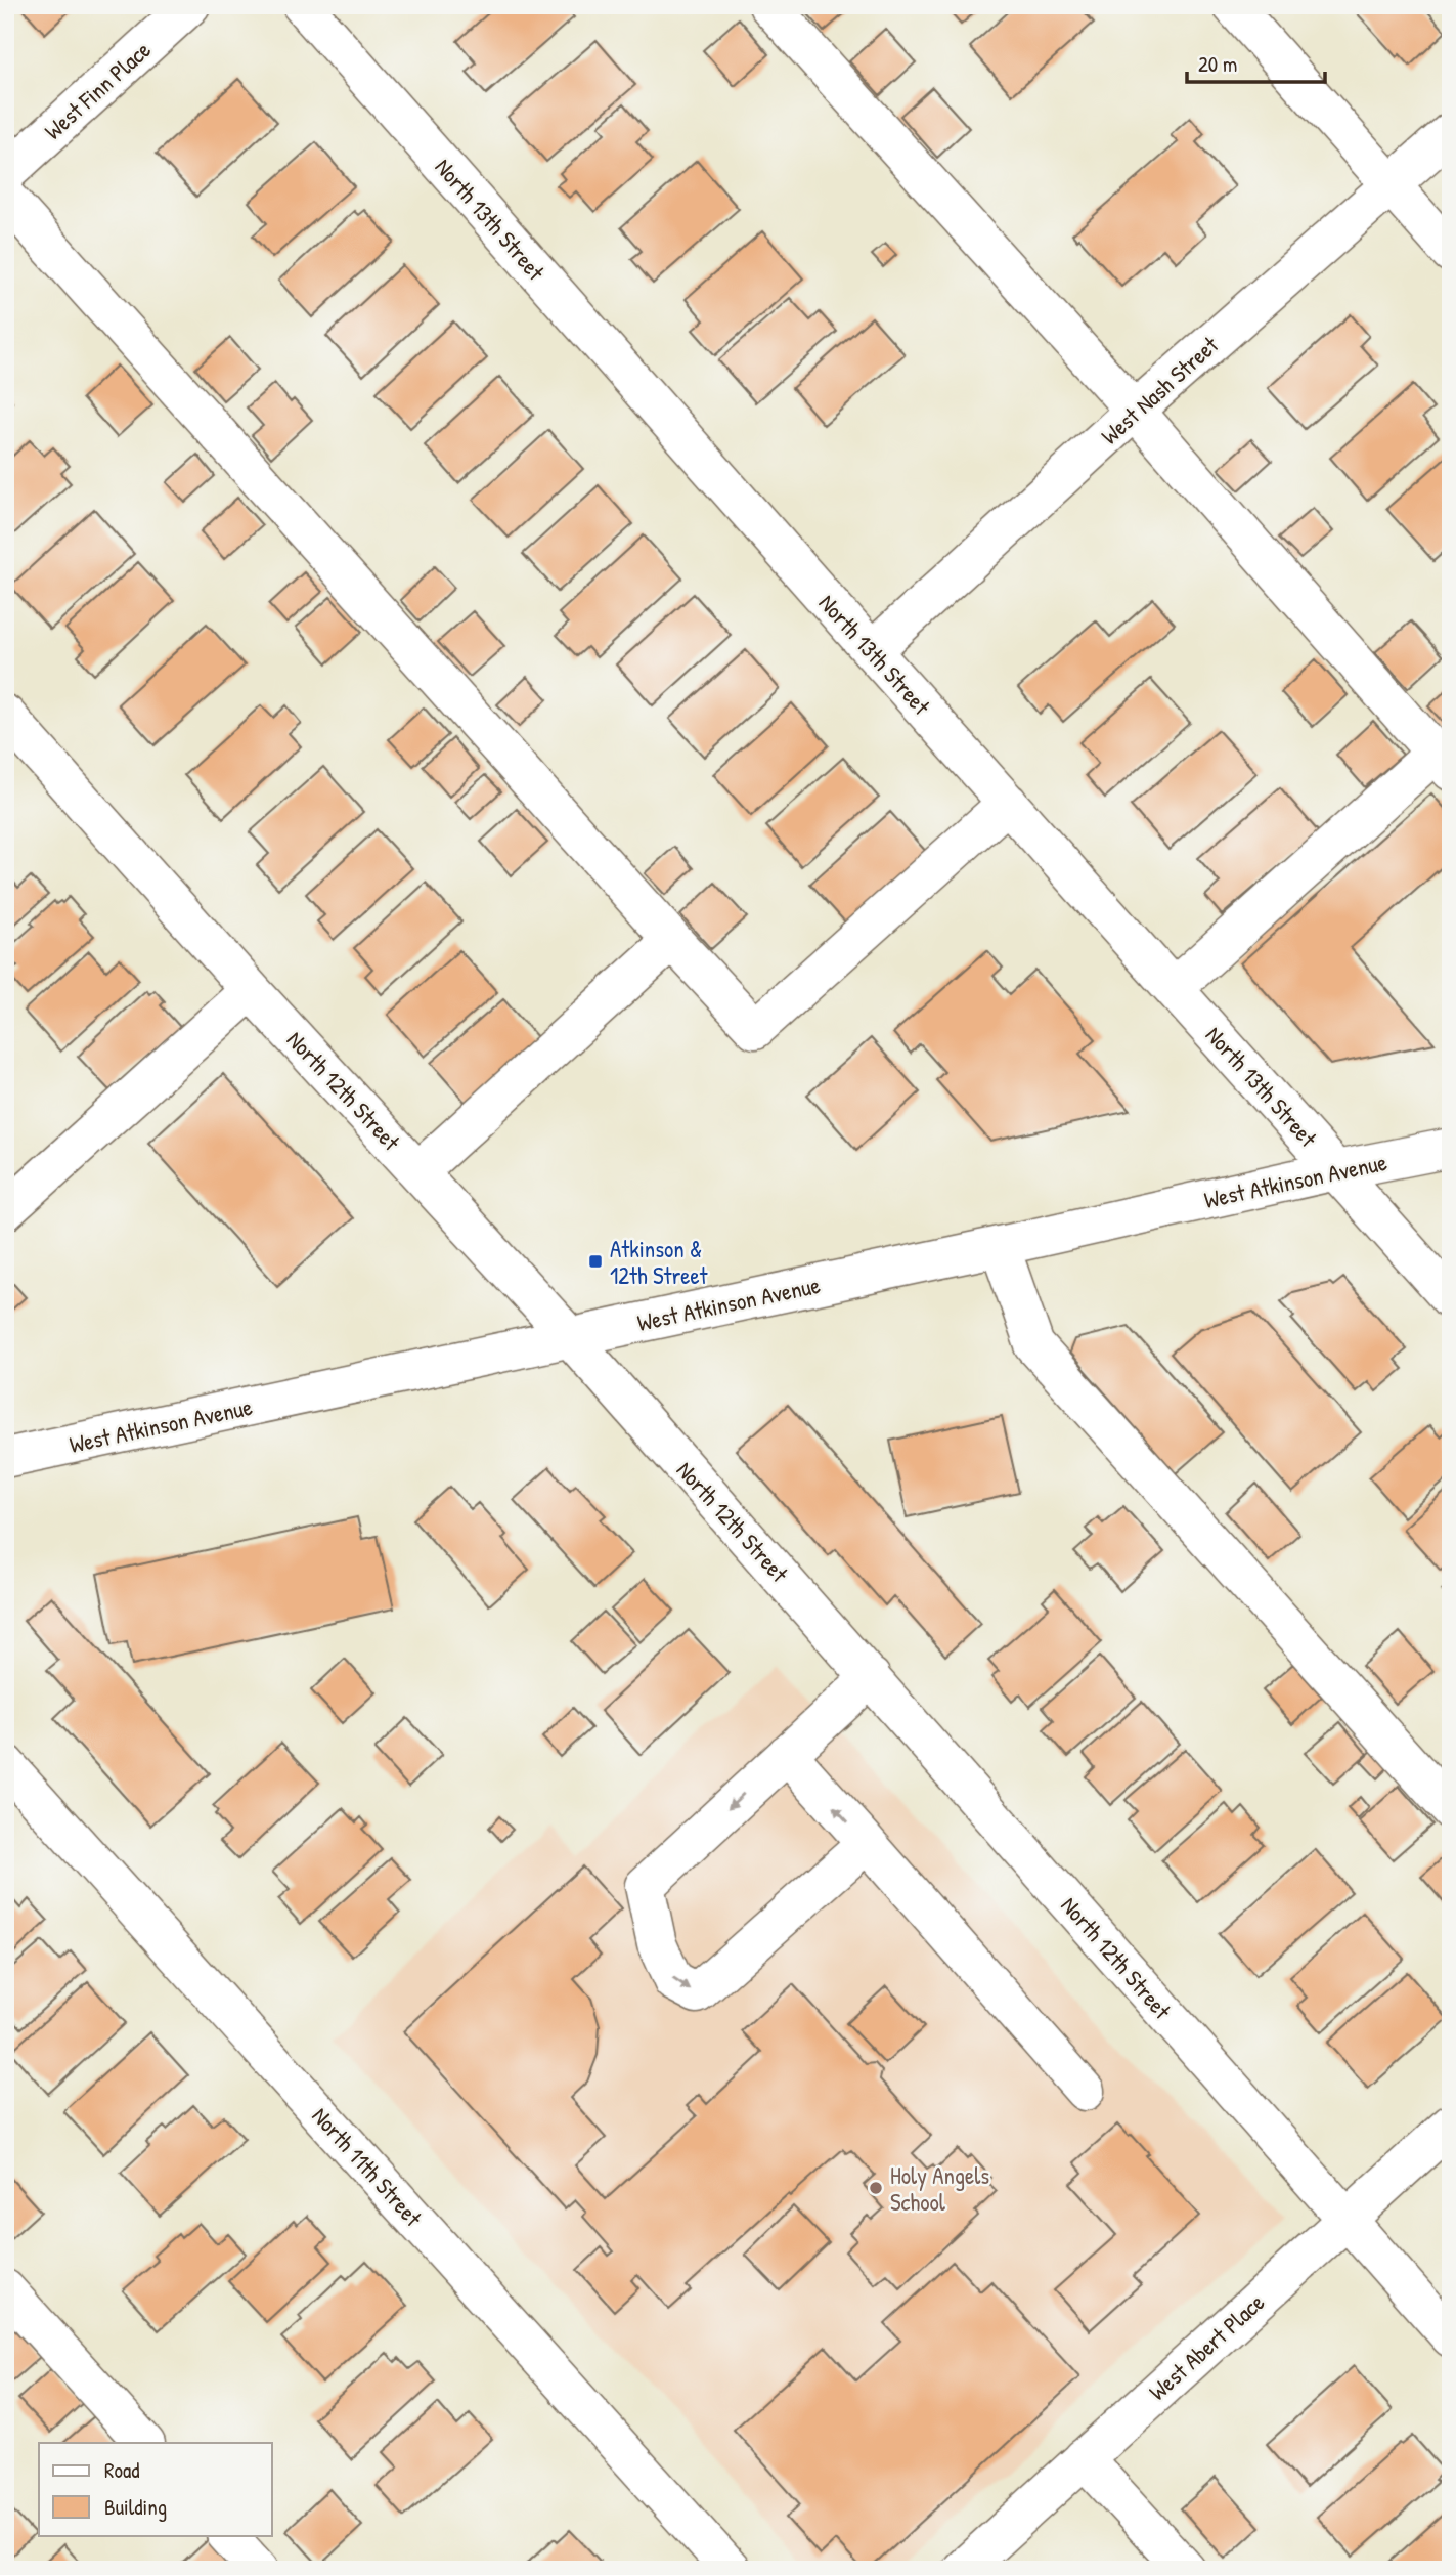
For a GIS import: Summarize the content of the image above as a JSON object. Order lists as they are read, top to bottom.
{
  "streets": {
    "street": [
      "West Finn Place",
      "North 13th Street",
      "West Nash Street",
      "North 12th Street",
      "West Atkinson Avenue",
      "North 11th Street",
      "West Abert Place"
    ]
  },
  "crossings": [
    ["North 13th Street", "West Nash Street"],
    ["North 13th Street", "West Atkinson Avenue"],
    ["North 12th Street", "West Atkinson Avenue"],
    ["North 12th Street", "West Abert Place"]
  ],
  "places": {
    "transit": ["Atkinson & 12th Street"],
    "other": ["Holy Angels School"]
  },
  "legend": ["Road", "Building"],
  "scale_bar": "20 m"
}
